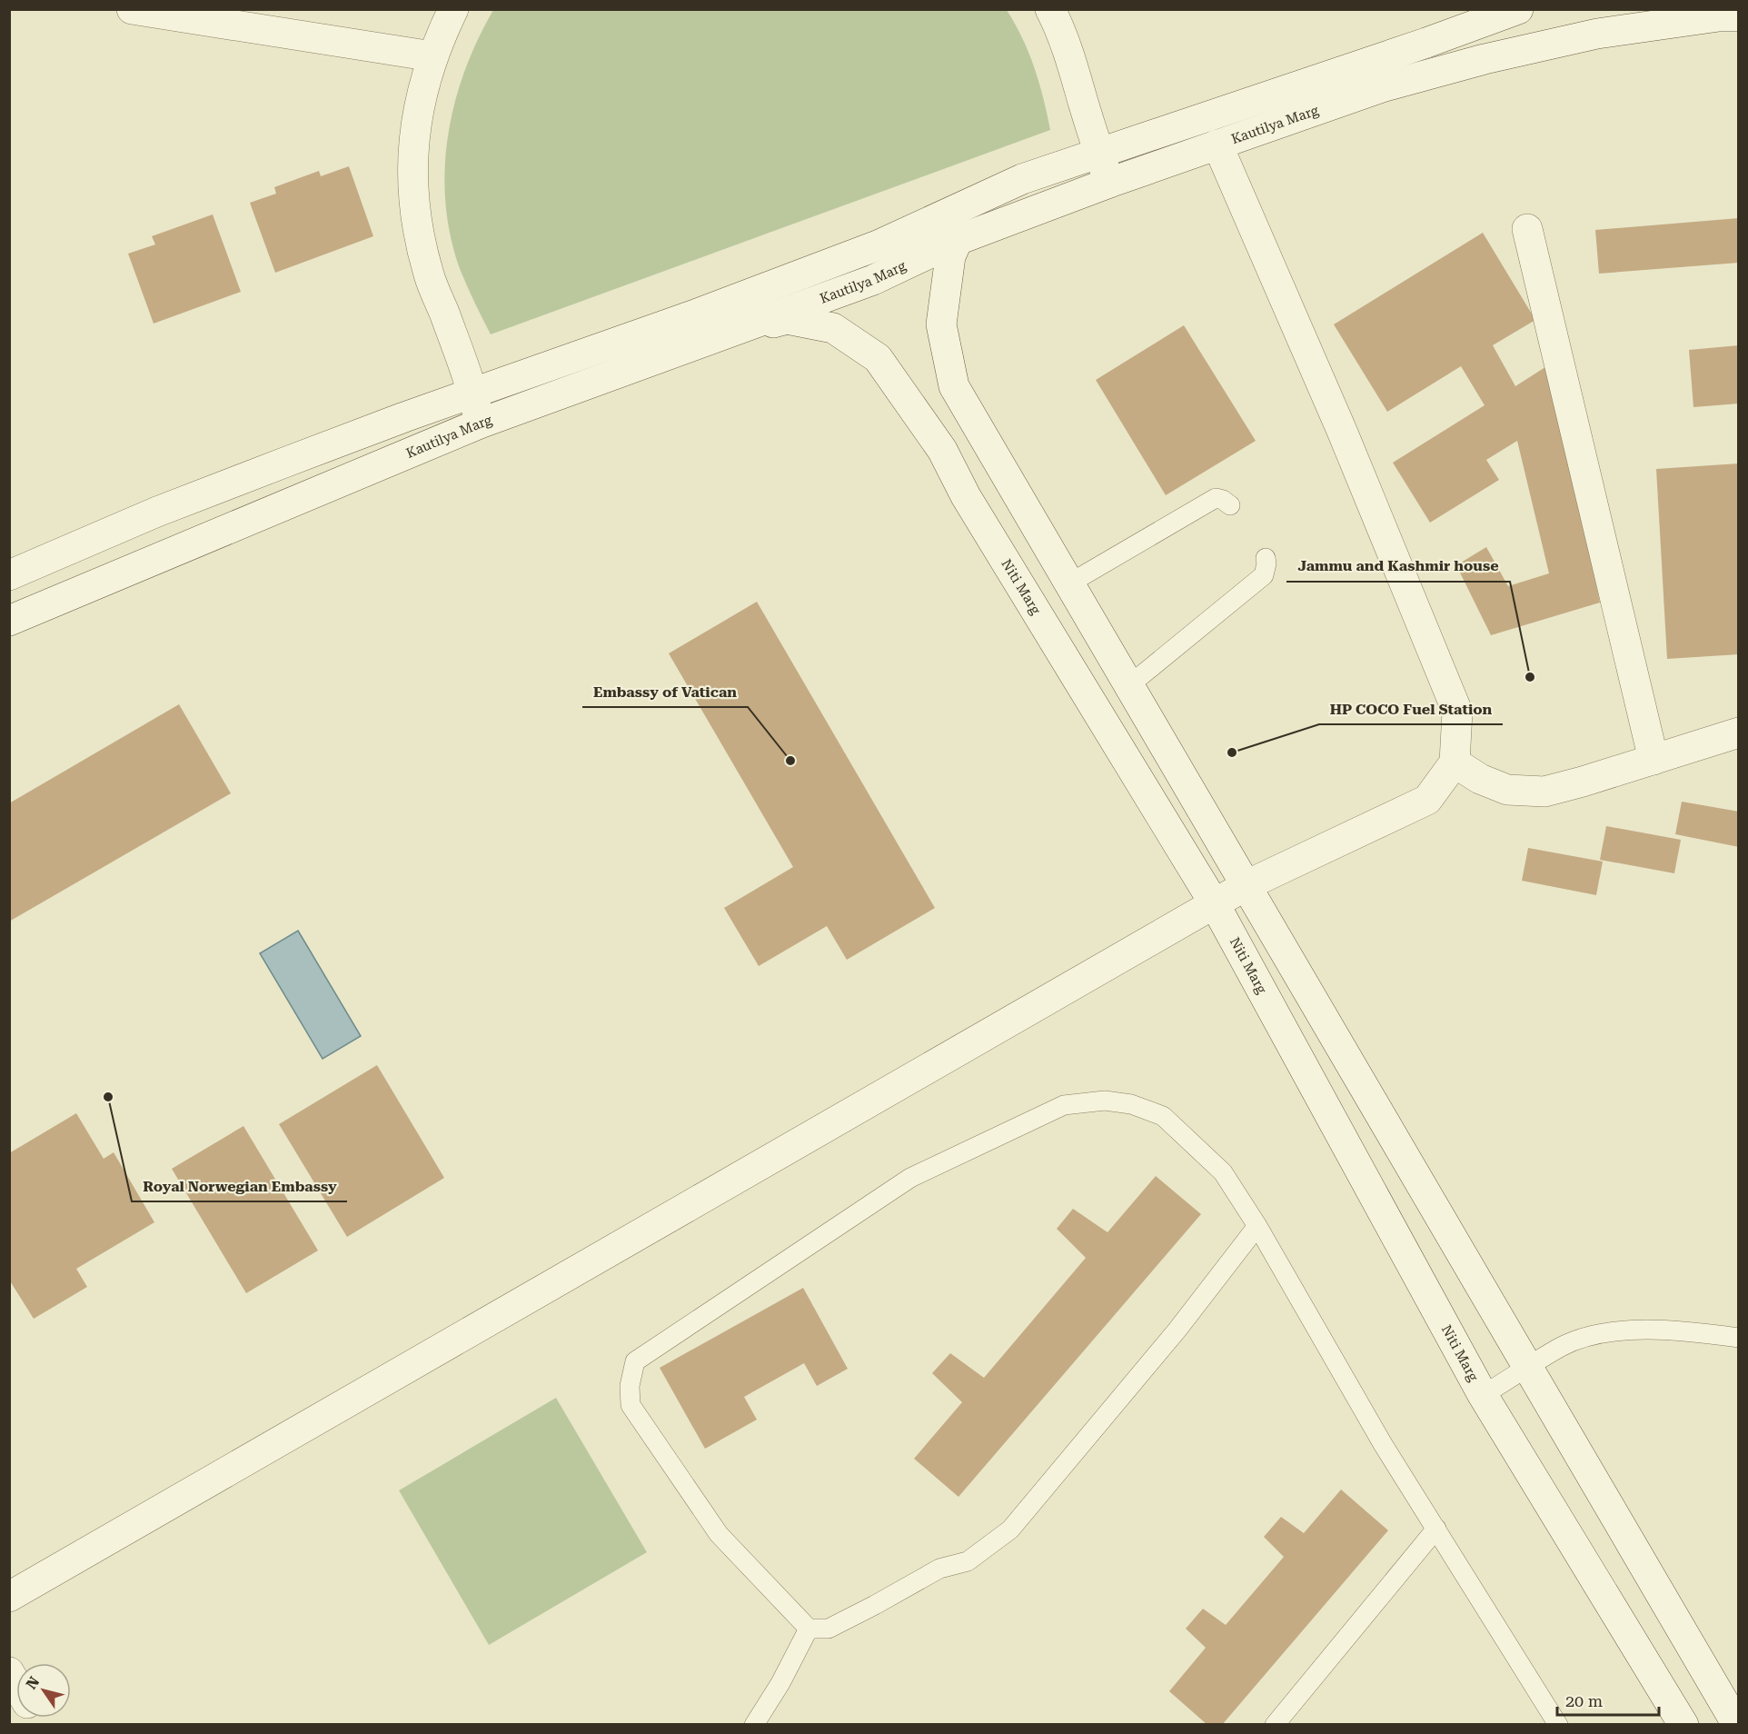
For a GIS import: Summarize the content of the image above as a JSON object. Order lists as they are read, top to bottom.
{
  "streets": {
    "street": ["Kautilya Marg", "Niti Marg"]
  },
  "crossings": [
    ["Kautilya Marg", "Niti Marg"]
  ],
  "places": [
    "Jammu and Kashmir house",
    "HP COCO Fuel Station",
    "Embassy of Vatican",
    "Royal Norwegian Embassy"
  ],
  "scale_bar": "20 m",
  "north": "top left"
}
